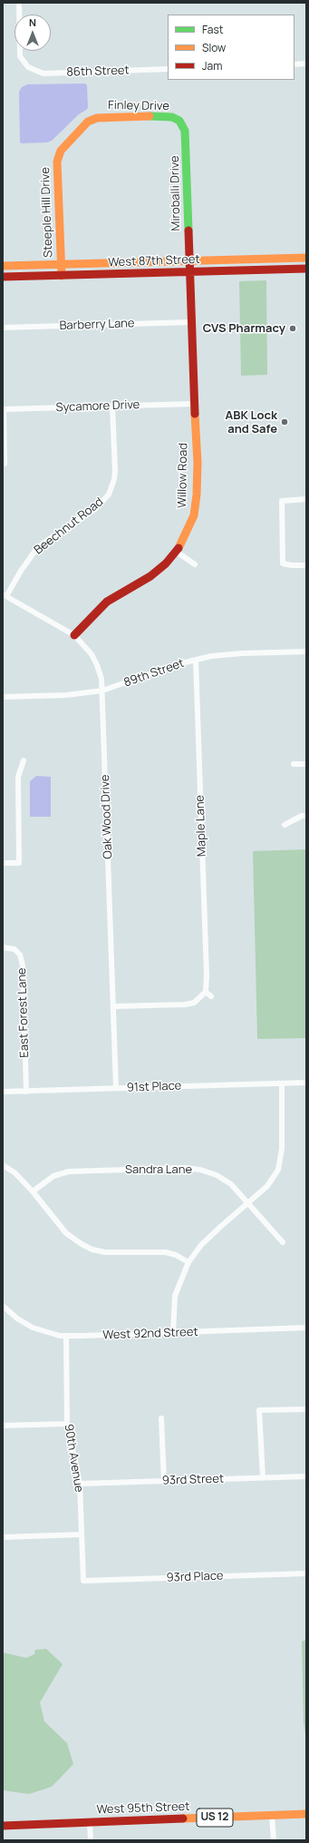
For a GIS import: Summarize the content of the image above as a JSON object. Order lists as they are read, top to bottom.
{
  "streets": {
    "main road": [
      "Finley Drive",
      "Miroballi Drive",
      "Steeple Hill Drive",
      "West 87th Street",
      "Willow Road",
      "West 95th Street",
      "US 12"
    ],
    "street": [
      "86th Street",
      "Barberry Lane",
      "Sycamore Drive",
      "Beechnut Road",
      "89th Street",
      "Oak Wood Drive",
      "Maple Lane",
      "East Forest Lane",
      "91st Place",
      "Sandra Lane",
      "West 92nd Street",
      "90th Avenue",
      "93rd Street",
      "93rd Place"
    ]
  },
  "crossings": [
    ["Finley Drive", "Miroballi Drive"],
    ["Finley Drive", "Steeple Hill Drive"],
    ["Miroballi Drive", "West 87th Street"],
    ["Miroballi Drive", "Willow Road"],
    ["Steeple Hill Drive", "West 87th Street"],
    ["West 87th Street", "Willow Road"],
    ["Barberry Lane", "Willow Road"],
    ["Sycamore Drive", "Willow Road"],
    ["Sycamore Drive", "Beechnut Road"],
    ["Willow Road", "Oak Wood Drive"],
    ["Beechnut Road", "Oak Wood Drive"],
    ["89th Street", "Oak Wood Drive"],
    ["89th Street", "Maple Lane"],
    ["Oak Wood Drive", "91st Place"],
    ["East Forest Lane", "91st Place"],
    ["West 92nd Street", "90th Avenue"],
    ["90th Avenue", "93rd Street"],
    ["90th Avenue", "93rd Place"]
  ],
  "places": ["CVS Pharmacy", "ABK Lock and Safe"],
  "legend": ["Fast", "Slow", "Jam"],
  "north": "top"
}
